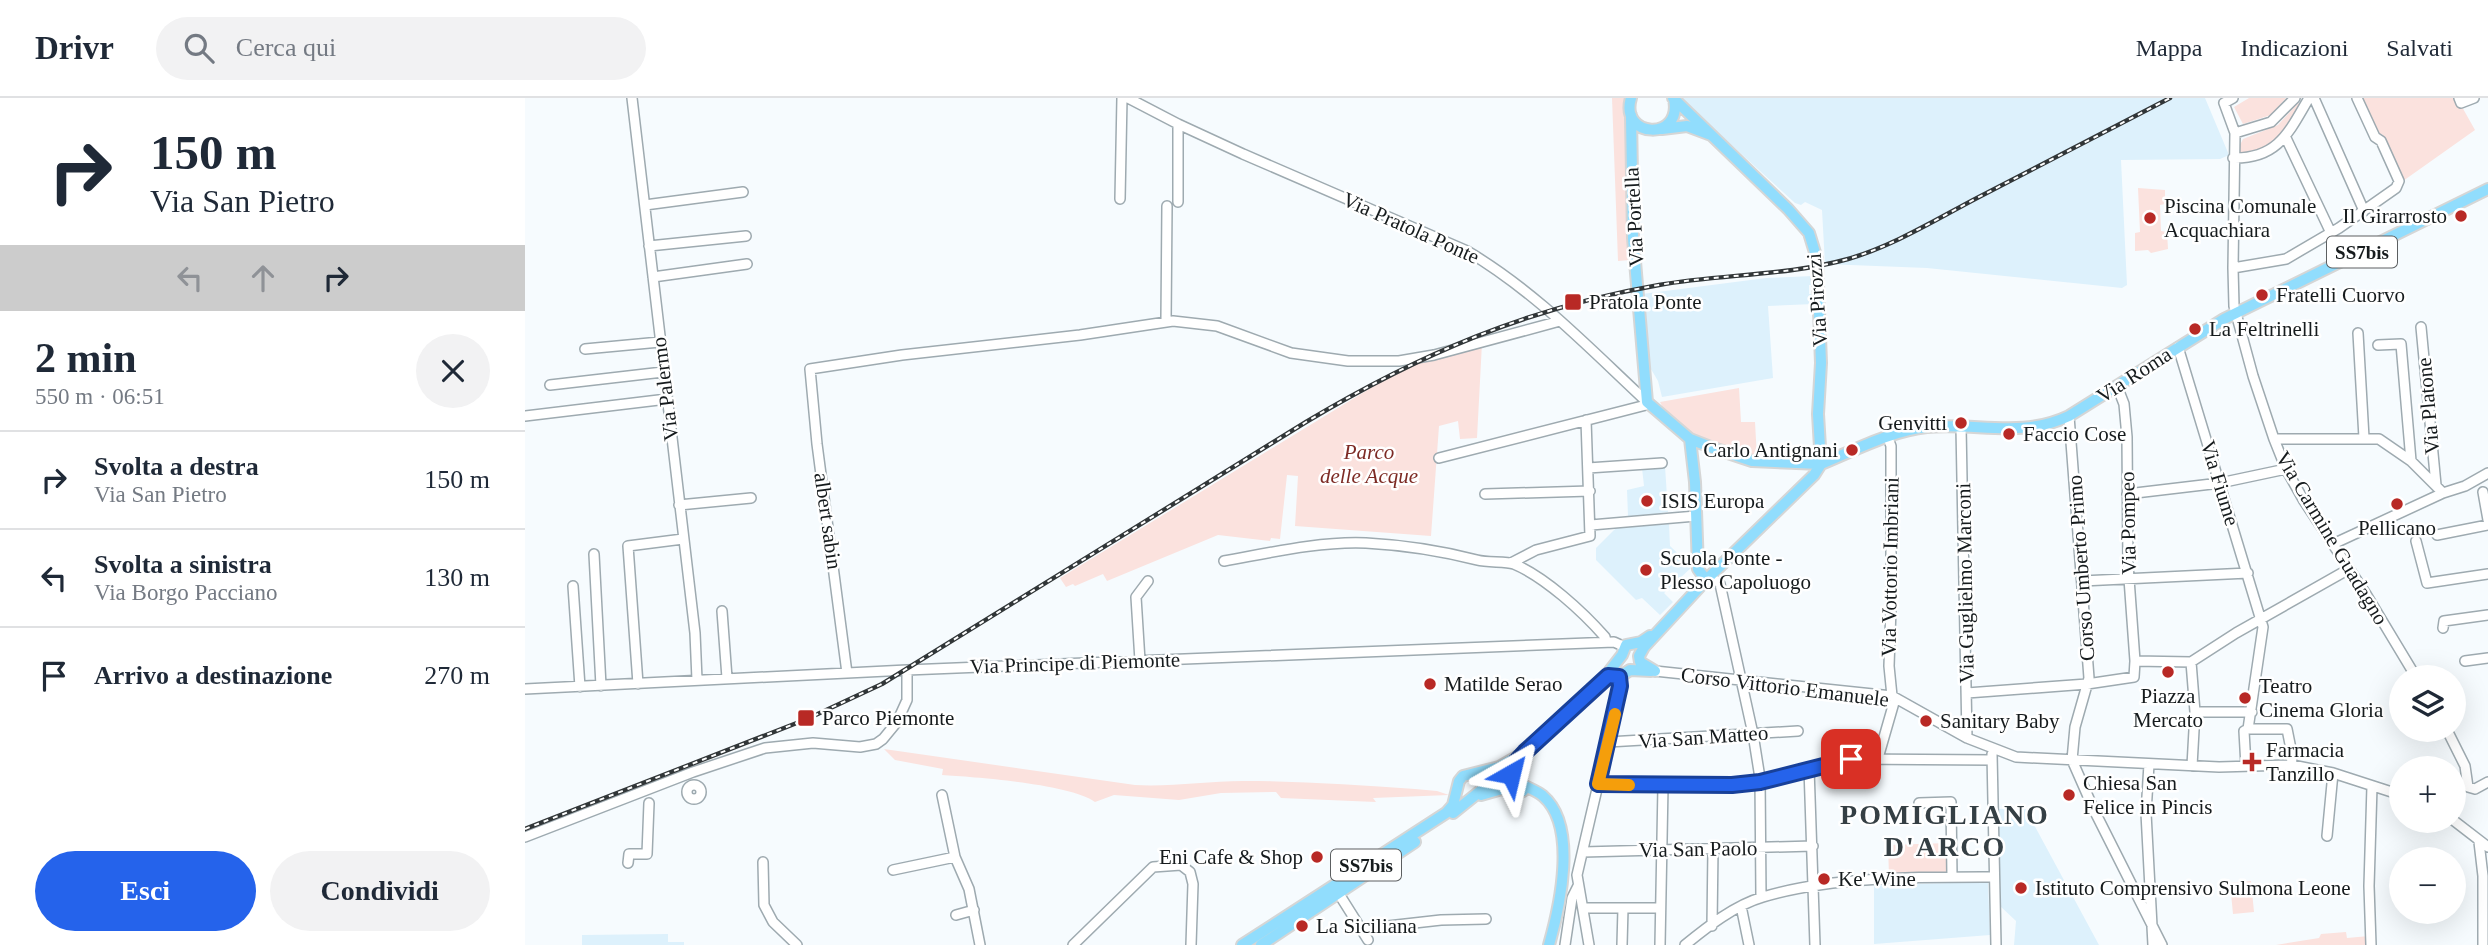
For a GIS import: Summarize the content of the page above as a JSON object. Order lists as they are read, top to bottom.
{
  "streets": {
    "main road": [
      "Via Portella",
      "Via Pratola Ponte",
      "SS7bis",
      "Via Pirozzi",
      "Via Roma"
    ],
    "street": [
      "Via Palermo",
      "Via Platone",
      "Via Fiume",
      "albert sabin",
      "Via Pompeo",
      "Via Carmine Guadagno",
      "Via Vottorio Imbriani",
      "Corso Umberto Primo",
      "Via Guglielmo Marconi",
      "Via Principe di Piemonte",
      "Corso Vittorio Emanuele",
      "Via San Matteo",
      "Via San Paolo"
    ]
  },
  "crossings": [
    ["Via Portella", "Via Pratola Ponte"],
    ["Via Pratola Ponte", "Via Pirozzi"],
    ["Via Pratola Ponte", "Via Roma"],
    ["SS7bis", "Via Roma"],
    ["SS7bis", "Via Principe di Piemonte"],
    ["SS7bis", "Corso Vittorio Emanuele"],
    ["Via Pirozzi", "Via Roma"],
    ["Via Roma", "Via Fiume"],
    ["Via Roma", "Via Pompeo"],
    ["Via Roma", "Via Carmine Guadagno"],
    ["Via Roma", "Via Vottorio Imbriani"],
    ["Via Roma", "Corso Umberto Primo"],
    ["Via Roma", "Via Guglielmo Marconi"],
    ["Via Palermo", "Via Principe di Piemonte"],
    ["Via Fiume", "Corso Vittorio Emanuele"],
    ["albert sabin", "Via Principe di Piemonte"],
    ["Via Vottorio Imbriani", "Corso Vittorio Emanuele"],
    ["Corso Umberto Primo", "Corso Vittorio Emanuele"],
    ["Via Guglielmo Marconi", "Corso Vittorio Emanuele"]
  ],
  "districts": ["POMIGLIANO D'ARCO"],
  "parks": ["Parco delle Acque"],
  "places": {
    "other": [
      "Il Girarrosto",
      "Piscina Comunale Acquachiara",
      "Fratelli Cuorvo",
      "La Feltrinelli",
      "Genvitti",
      "Faccio Cose",
      "Carlo Antignani",
      "ISIS Europa",
      "Pellicano",
      "Scuola Ponte - Plesso Capoluogo",
      "Piazza Mercato",
      "Matilde Serao",
      "Teatro Cinema Gloria",
      "Sanitary Baby",
      "Chiesa San Felice in Pincis",
      "Eni Cafe & Shop",
      "Ke' Wine",
      "Istituto Comprensivo Sulmona Leone",
      "La Siciliana"
    ],
    "transit": ["Pratola Ponte", "Parco Piemonte"],
    "health": ["Farmacia Tanzillo"]
  },
  "page": {
    "header": "Drivr",
    "search": "Cerca qui",
    "nav": ["Mappa", "Indicazioni", "Salvati"],
    "turn": ["150 m", "Via San Pietro"],
    "heading": ["2 min", "550 m · 06:51"],
    "list": [
      {
        "name": "Svolta a destra",
        "note": "Via San Pietro",
        "value": "150 m"
      },
      {
        "name": "Svolta a sinistra",
        "note": "Via Borgo Pacciano",
        "value": "130 m"
      },
      {
        "name": "Arrivo a destinazione",
        "value": "270 m"
      }
    ],
    "map_buttons": ["+", "−"],
    "buttons": ["Esci", "Condividi"]
  }
}
